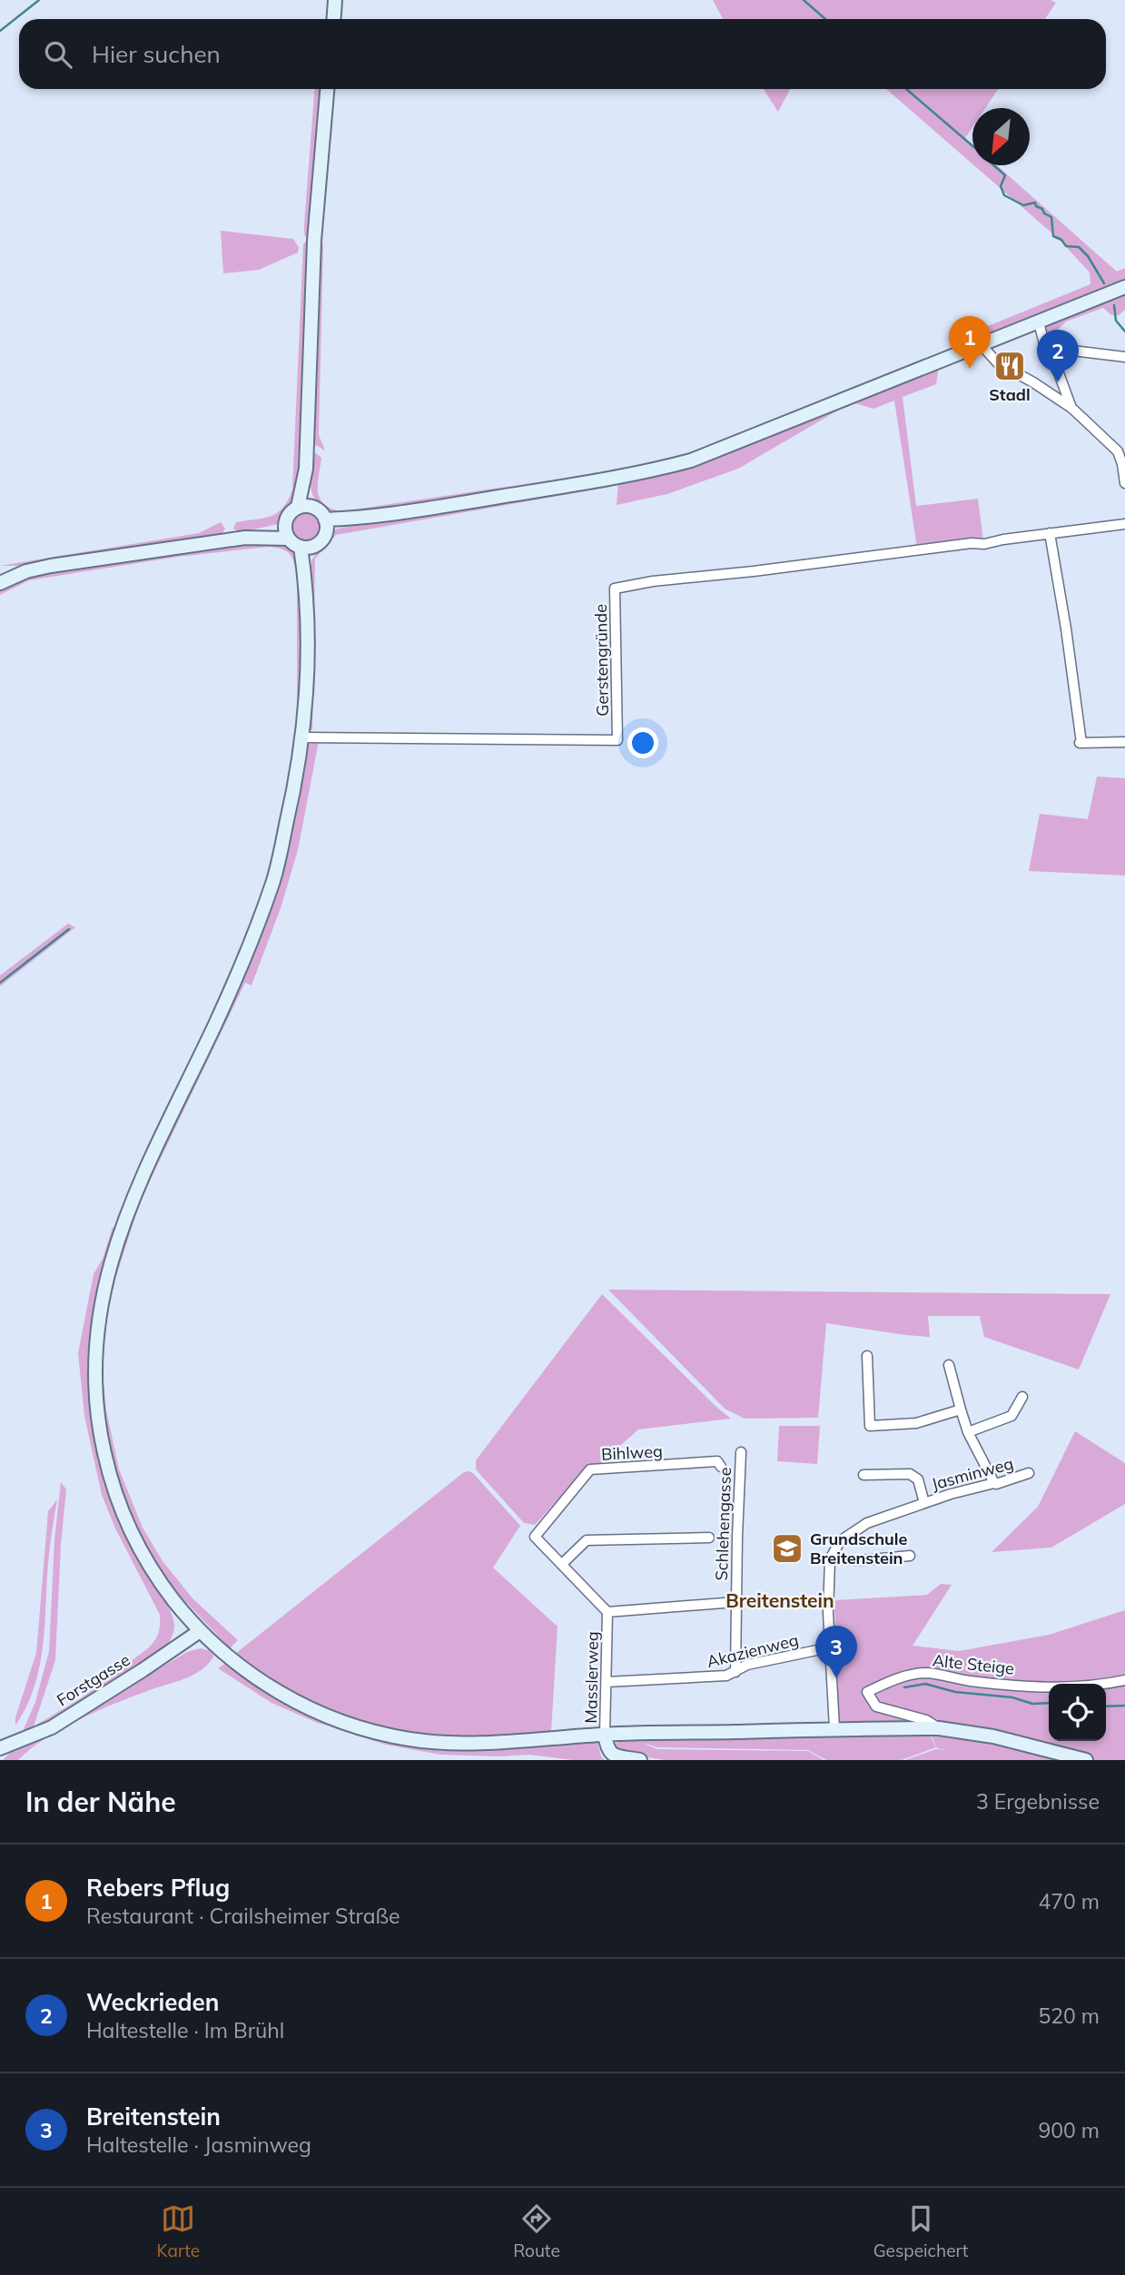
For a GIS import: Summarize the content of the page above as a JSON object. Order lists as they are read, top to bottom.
{
  "streets": {
    "main road": ["Forstgasse"],
    "street": [
      "Gerstengründe",
      "Bihlweg",
      "Jasminweg",
      "Schlehengasse",
      "Akazienweg",
      "Alte Steige",
      "Masslerweg"
    ]
  },
  "crossings": [
    ["Bihlweg", "Masslerweg"],
    ["Schlehengasse", "Akazienweg"],
    ["Akazienweg", "Masslerweg"]
  ],
  "districts": ["Breitenstein"],
  "places": {
    "restaurant": ["Stadl"],
    "school or university": ["Grundschule Breitenstein"]
  },
  "north": "bottom left",
  "page": {
    "search": "Hier suchen",
    "pins": ["1", "2", "3"],
    "heading": ["In der Nähe", "3 Ergebnisse"],
    "list": [
      {
        "mark": "1",
        "name": "Rebers Pflug",
        "note": "Restaurant · Crailsheimer Straße",
        "value": "470 m"
      },
      {
        "mark": "2",
        "name": "Weckrieden",
        "note": "Haltestelle · Im Brühl",
        "value": "520 m"
      },
      {
        "mark": "3",
        "name": "Breitenstein",
        "note": "Haltestelle · Jasminweg",
        "value": "900 m"
      }
    ],
    "nav": ["Karte", "Route", "Gespeichert"]
  }
}
